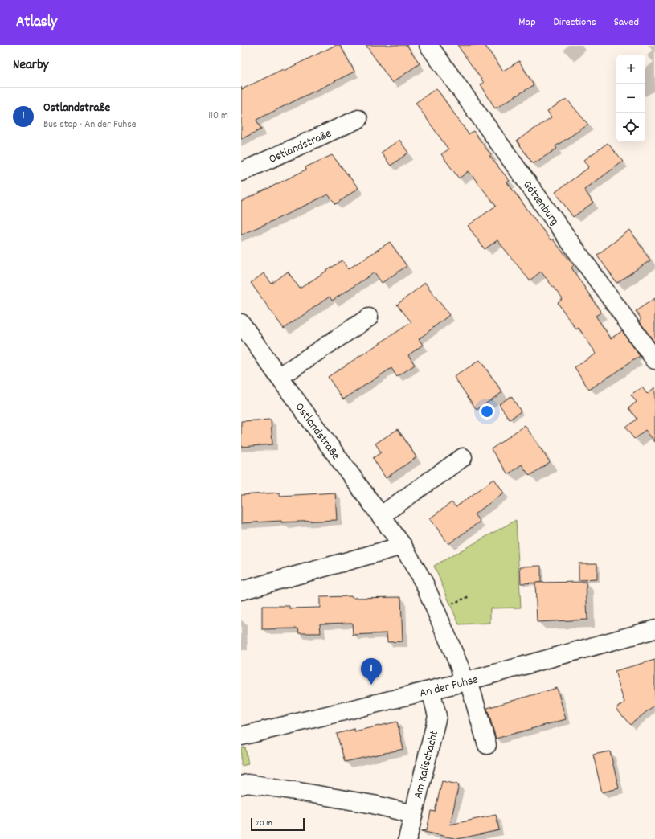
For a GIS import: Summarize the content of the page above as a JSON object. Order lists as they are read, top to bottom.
{
  "streets": {
    "street": [
      "Ostlandstraße",
      "Götzenburg",
      "An der Fuhse",
      "Am Kalischacht"
    ]
  },
  "crossings": [
    ["Ostlandstraße", "An der Fuhse"],
    ["An der Fuhse", "Am Kalischacht"]
  ],
  "scale_bar": "20 m",
  "page": {
    "header": "Atlasly",
    "nav": ["Map", "Directions", "Saved"],
    "heading": "Nearby",
    "map_buttons": ["+", "−"],
    "list": [
      {
        "mark": "1",
        "name": "Ostlandstraße",
        "note": "Bus stop · An der Fuhse",
        "value": "110 m"
      }
    ],
    "pins": "1",
    "scale": "20 m"
  }
}
